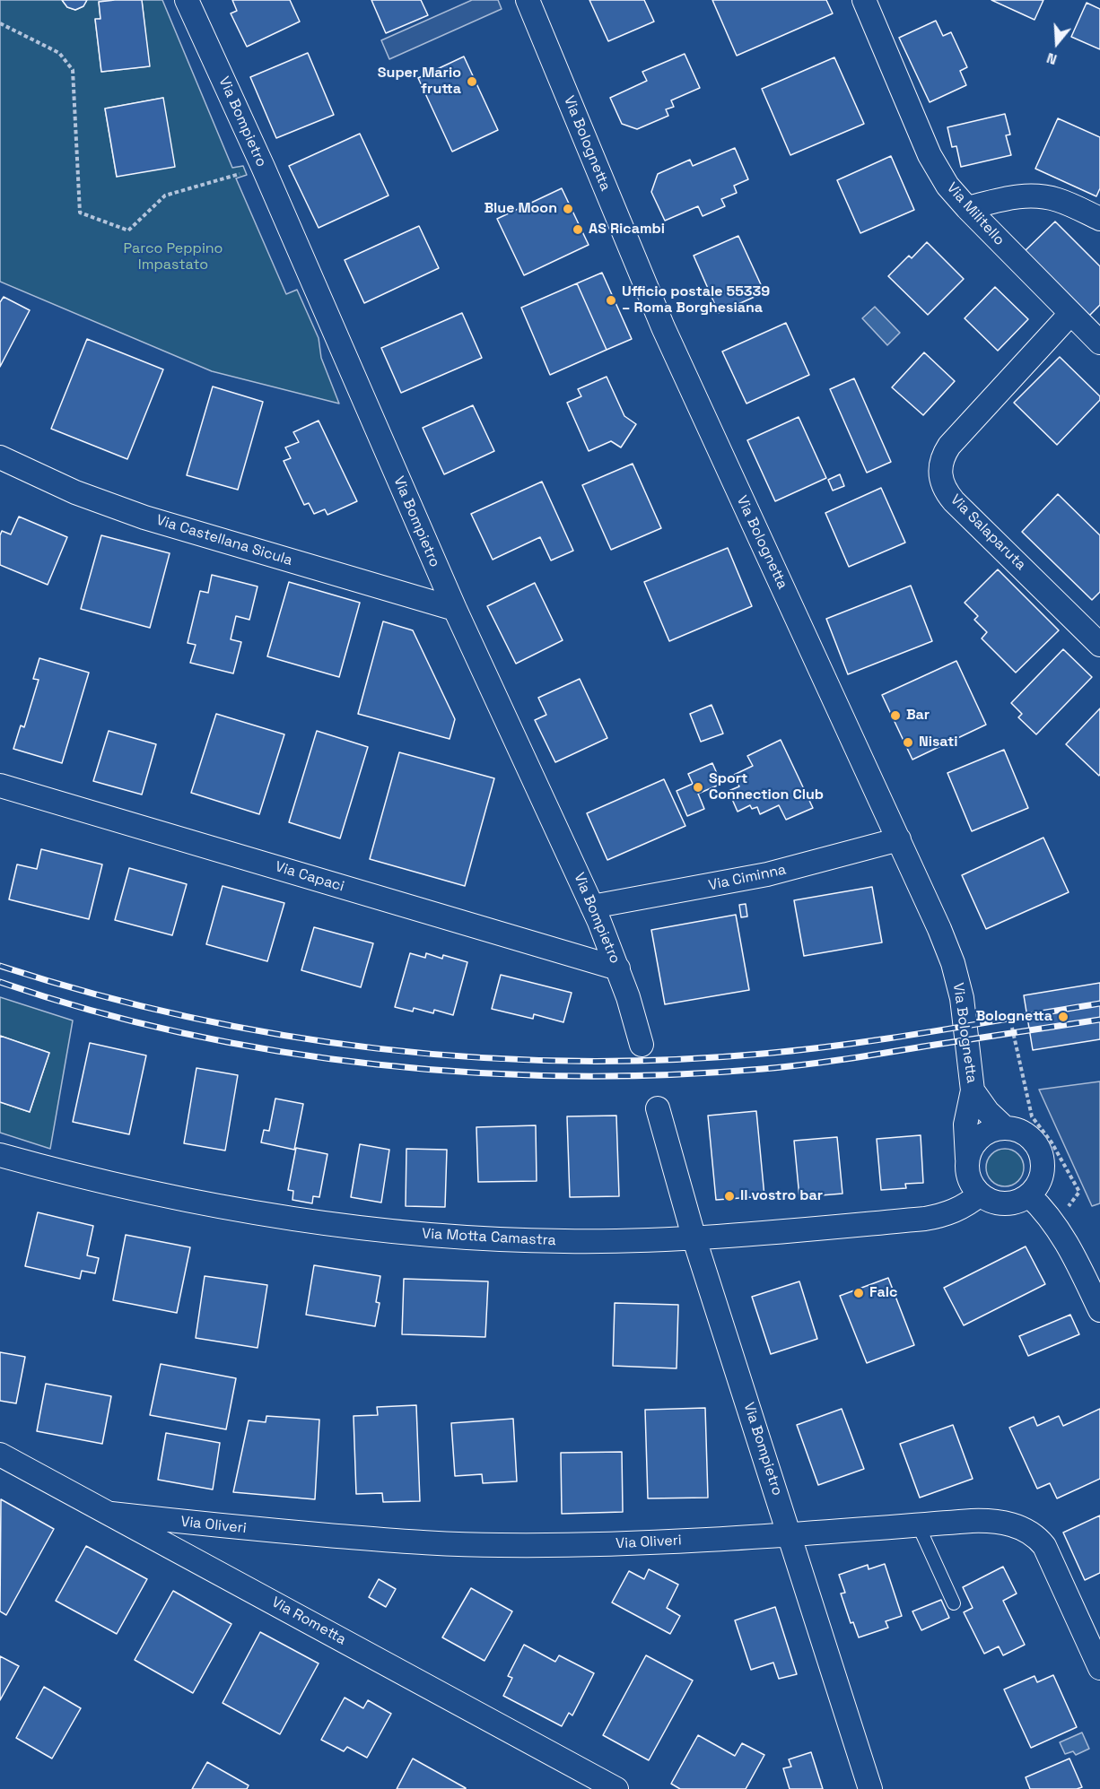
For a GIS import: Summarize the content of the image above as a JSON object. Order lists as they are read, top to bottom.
{
  "streets": {
    "street": [
      "Via Bompietro",
      "Via Bolognetta",
      "Via Militello",
      "Via Salaparuta",
      "Via Castellana Sicula",
      "Via Capaci",
      "Via Ciminna",
      "Via Motta Camastra",
      "Via Oliveri",
      "Via Rometta"
    ]
  },
  "crossings": [
    ["Via Bompietro", "Via Castellana Sicula"],
    ["Via Bompietro", "Via Capaci"],
    ["Via Bompietro", "Via Ciminna"],
    ["Via Bompietro", "Via Motta Camastra"],
    ["Via Bompietro", "Via Oliveri"],
    ["Via Bolognetta", "Via Ciminna"],
    ["Via Bolognetta", "Via Motta Camastra"],
    ["Via Militello", "Via Salaparuta"],
    ["Via Oliveri", "Via Rometta"]
  ],
  "parks": ["Parco Peppino Impastato"],
  "places": [
    "Super Mario frutta",
    "Blue Moon",
    "AS Ricambi",
    "Ufficio postale 55339 – Roma Borghesiana",
    "Bar",
    "Nisati",
    "Sport Connection Club",
    "Bolognetta",
    "Il vostro bar",
    "Falc"
  ],
  "north": "bottom"
}
